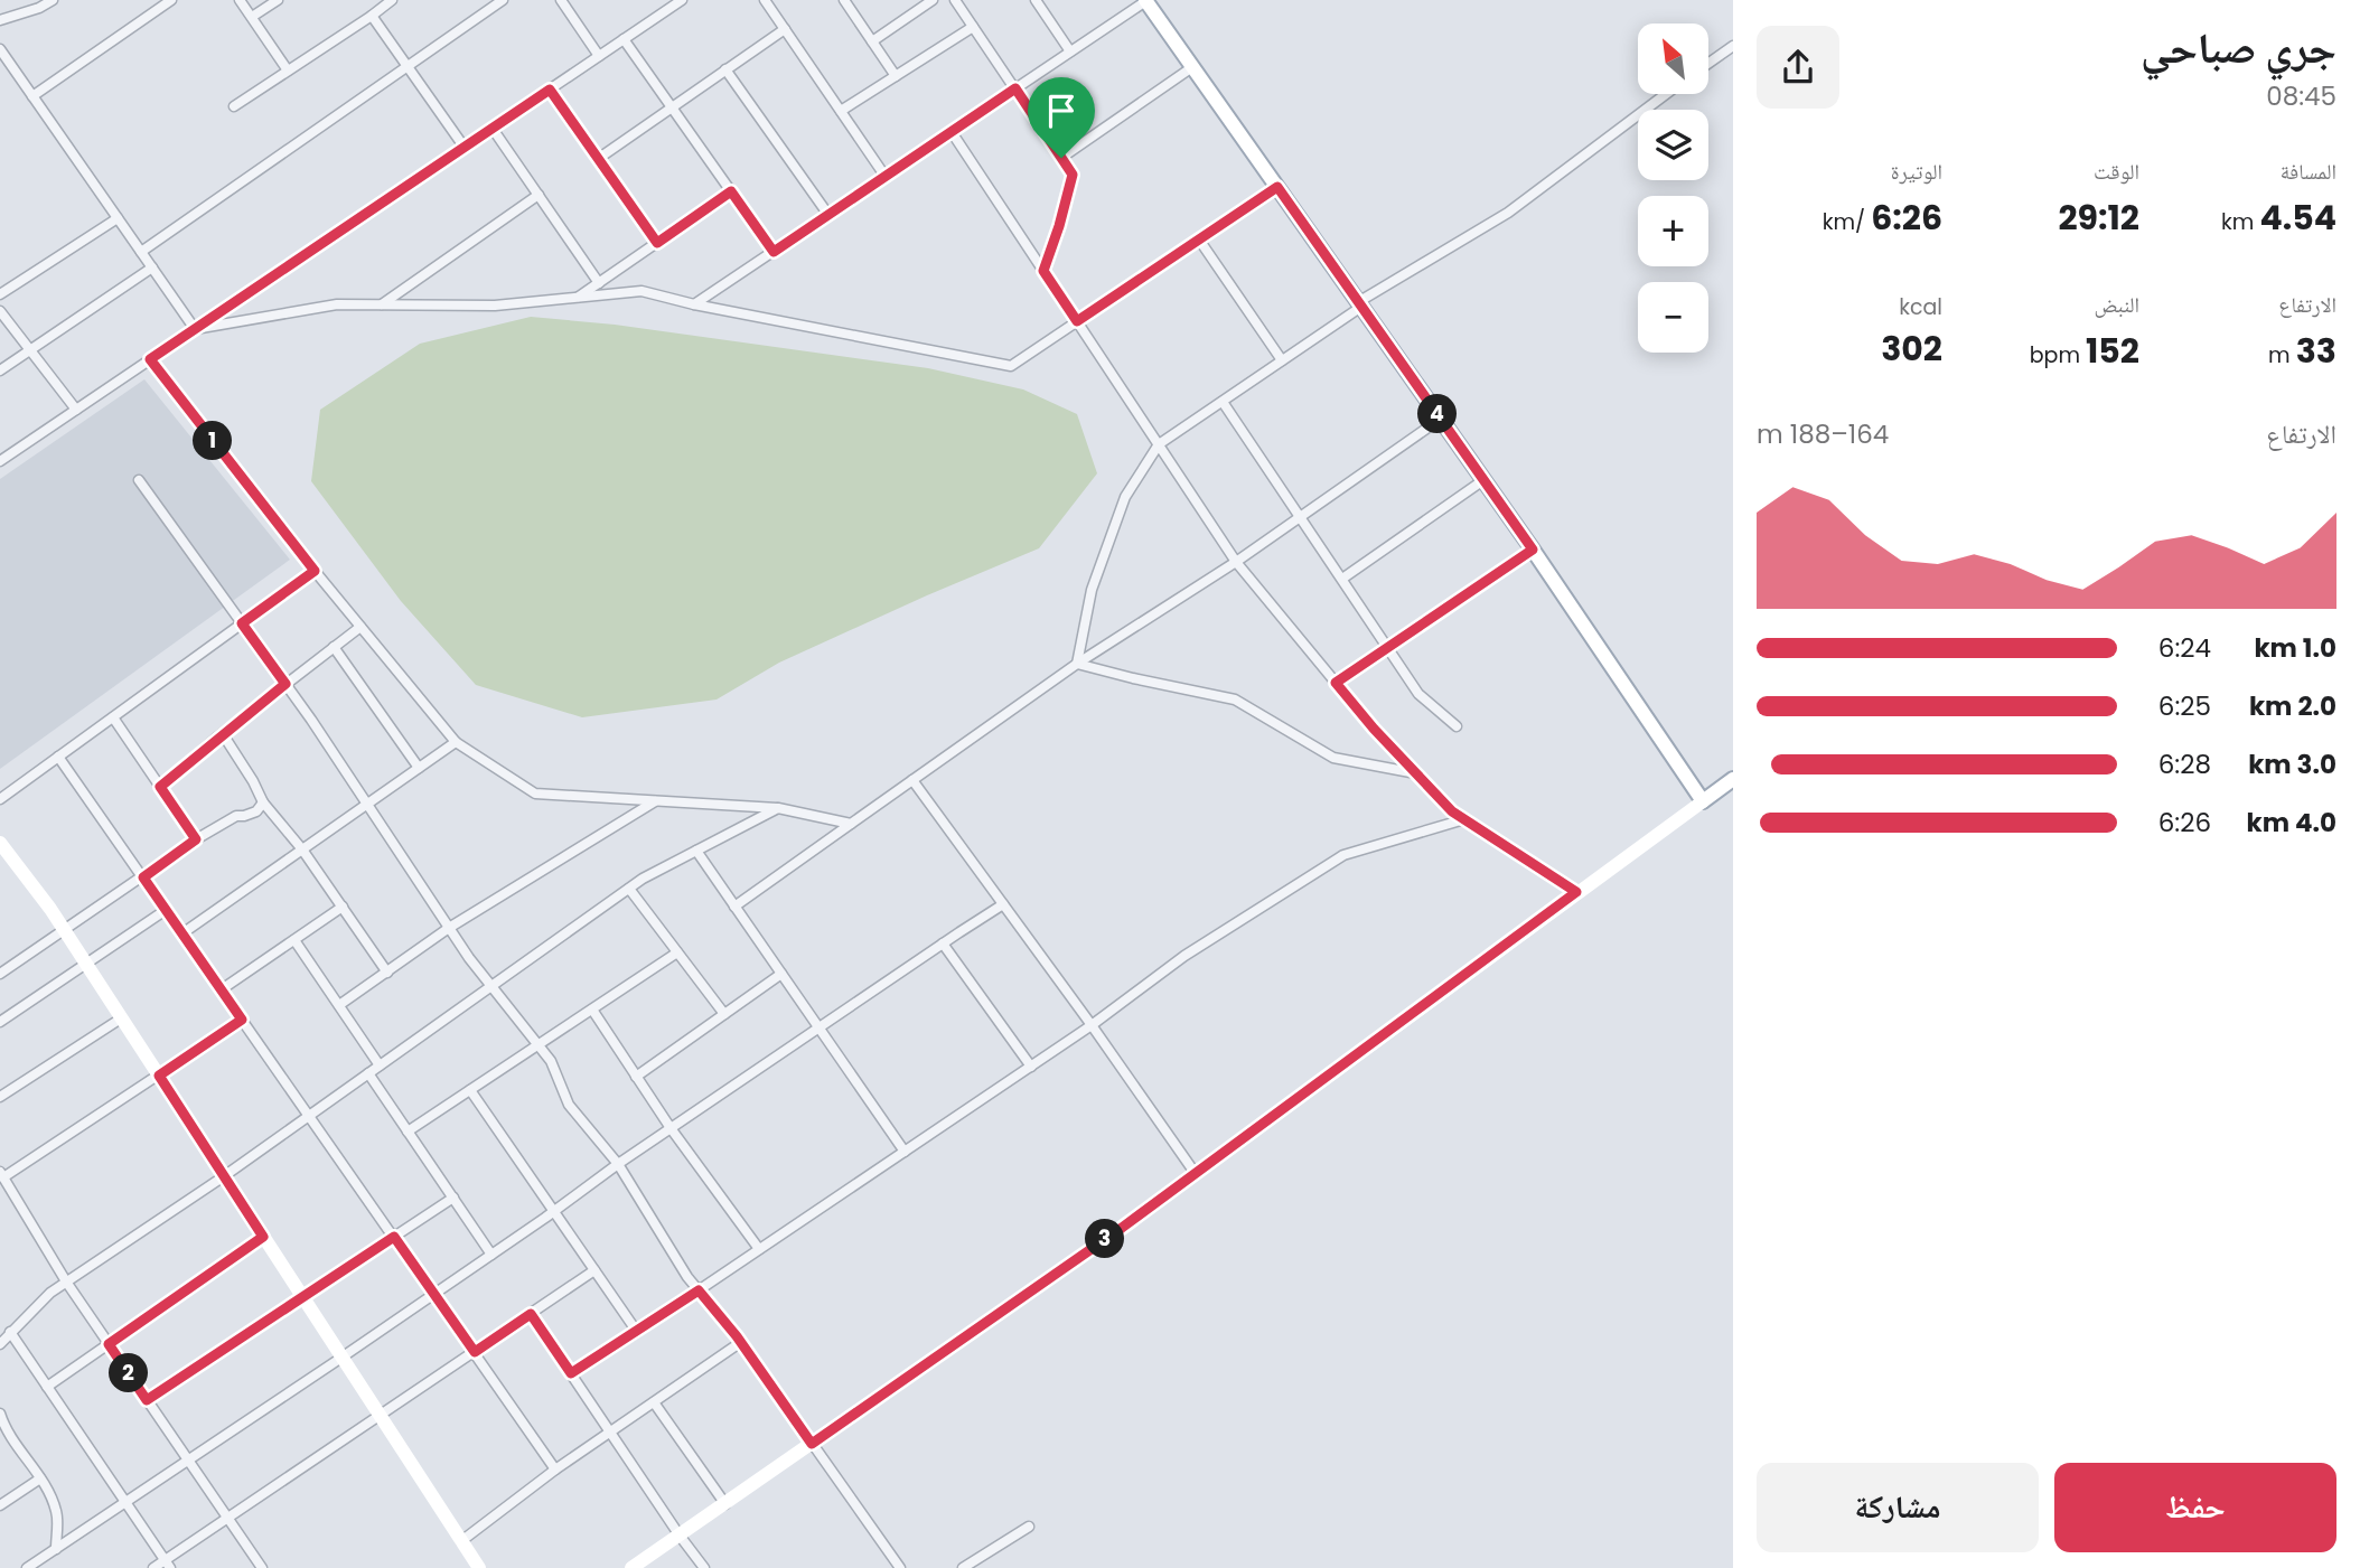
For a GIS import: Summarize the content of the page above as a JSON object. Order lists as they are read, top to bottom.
{
  "north": "top left",
  "page": {
    "heading": ["جري صباحي", "08:45"],
    "map_buttons": ["+", "−"],
    "stats": [
      ["المسافة", "4.54 km"],
      ["الوقت", "29:12"],
      ["الوتيرة", "6:26 /km"],
      ["الارتفاع", "33 m"],
      ["النبض", "152 bpm"],
      ["kcal", "302"]
    ],
    "pins": [
      "4",
      "1",
      "3",
      "2"
    ],
    "chart": ["الارتفاع", "164–188 m"],
    "list": [
      {
        "name": "1.0 km",
        "note": "6:24"
      },
      {
        "name": "2.0 km",
        "note": "6:25"
      },
      {
        "name": "3.0 km",
        "note": "6:28"
      },
      {
        "name": "4.0 km",
        "note": "6:26"
      }
    ],
    "buttons": ["حفظ", "مشاركة"]
  }
}
